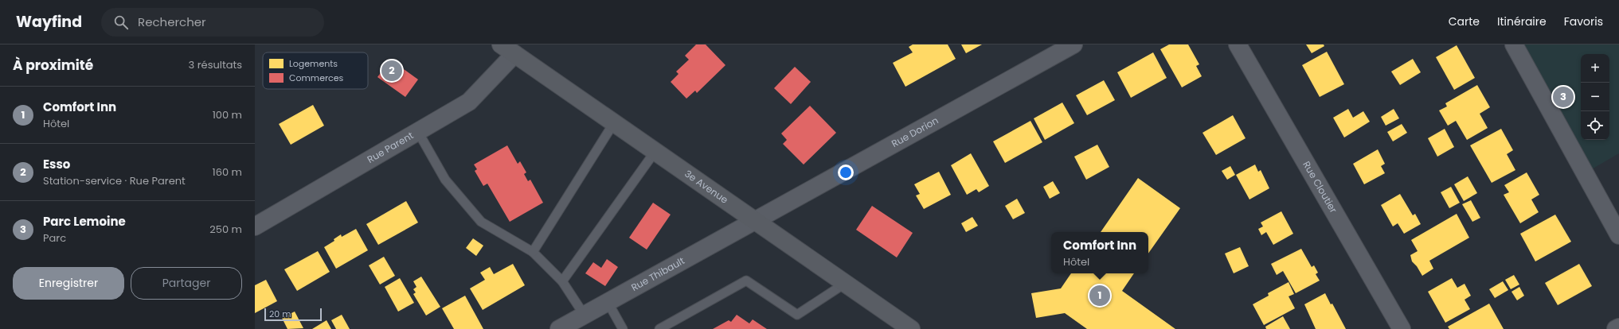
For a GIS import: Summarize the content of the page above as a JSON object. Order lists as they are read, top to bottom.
{
  "streets": {
    "main road": ["3e Avenue"],
    "street": [
      "Rue Dorion",
      "Rue Parent",
      "Rue Cloutier",
      "Rue Thibault"
    ]
  },
  "crossings": [
    ["Rue Dorion", "3e Avenue"],
    ["Rue Dorion", "Rue Thibault"],
    ["Rue Parent", "3e Avenue"],
    ["3e Avenue", "Rue Thibault"]
  ],
  "legend": ["Logements", "Commerces"],
  "scale_bar": "20 m",
  "page": {
    "header": "Wayfind",
    "search": "Rechercher",
    "nav": ["Carte", "Itinéraire", "Favoris"],
    "heading": ["À proximité", "3 résultats"],
    "map_buttons": ["+", "−"],
    "pins": ["2", "3", "1"],
    "list": [
      {
        "mark": "1",
        "name": "Comfort Inn",
        "note": "Hôtel",
        "value": "100 m"
      },
      {
        "mark": "2",
        "name": "Esso",
        "note": "Station-service · Rue Parent",
        "value": "160 m"
      },
      {
        "mark": "3",
        "name": "Parc Lemoine",
        "note": "Parc",
        "value": "250 m"
      }
    ],
    "popup": ["Comfort Inn", "Hôtel"],
    "buttons": ["Enregistrer", "Partager"],
    "scale": "20 m"
  }
}
